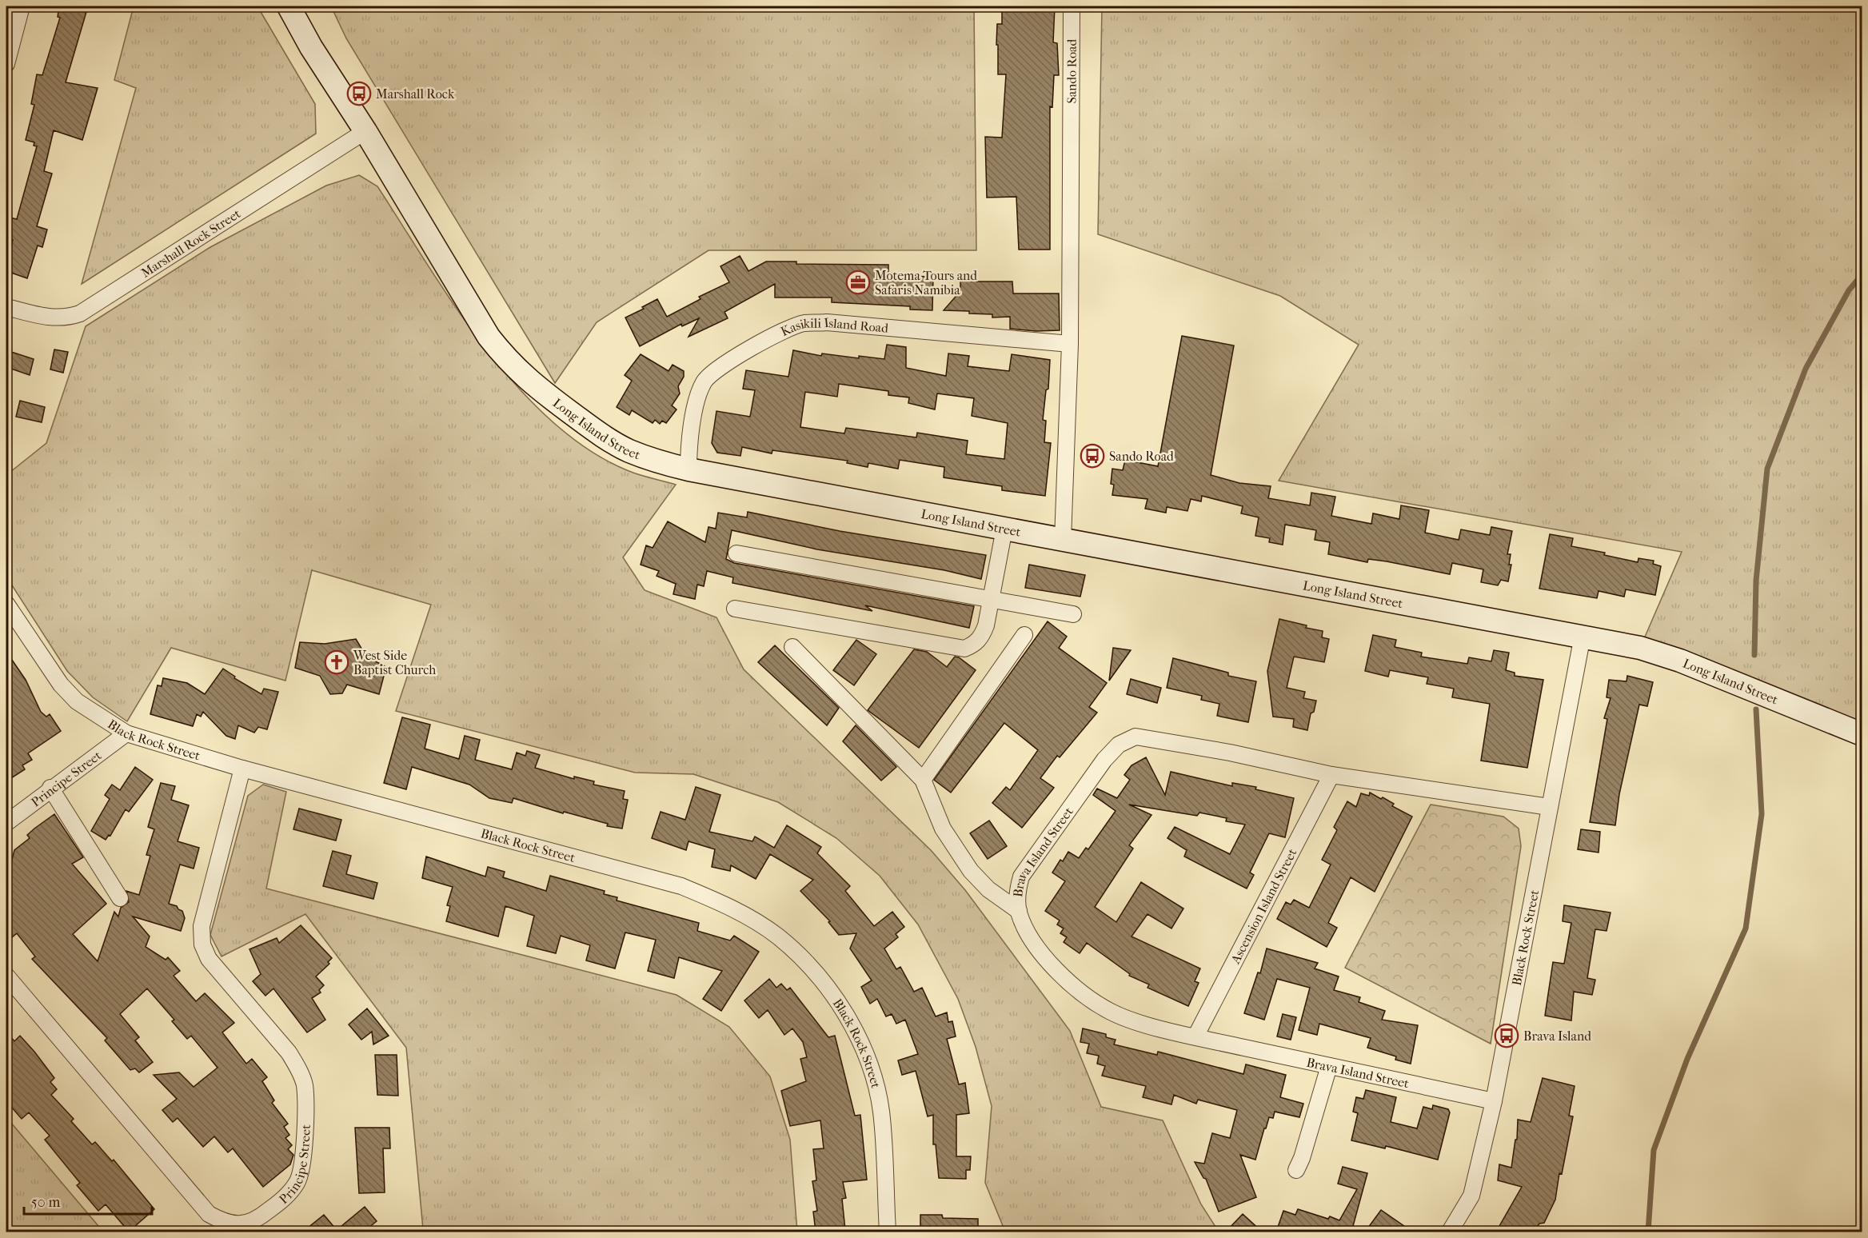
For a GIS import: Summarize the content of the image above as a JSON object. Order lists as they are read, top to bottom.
{
  "streets": {
    "street": [
      "Sando Road",
      "Marshall Rock Street",
      "Kasikili Island Road",
      "Long Island Street",
      "Black Rock Street",
      "Principe Street",
      "Brava Island Street",
      "Ascension Island Street"
    ]
  },
  "crossings": [
    ["Sando Road", "Kasikili Island Road"],
    ["Sando Road", "Long Island Street"],
    ["Marshall Rock Street", "Long Island Street"],
    ["Kasikili Island Road", "Long Island Street"],
    ["Long Island Street", "Black Rock Street"],
    ["Black Rock Street", "Principe Street"],
    ["Black Rock Street", "Brava Island Street"],
    ["Brava Island Street", "Ascension Island Street"]
  ],
  "places": {
    "bus stop": ["Marshall Rock", "Sando Road", "Brava Island"],
    "office": ["Motema Tours and Safaris Namibia"],
    "church": ["West Side Baptist Church"]
  },
  "scale_bar": "50 m"
}
